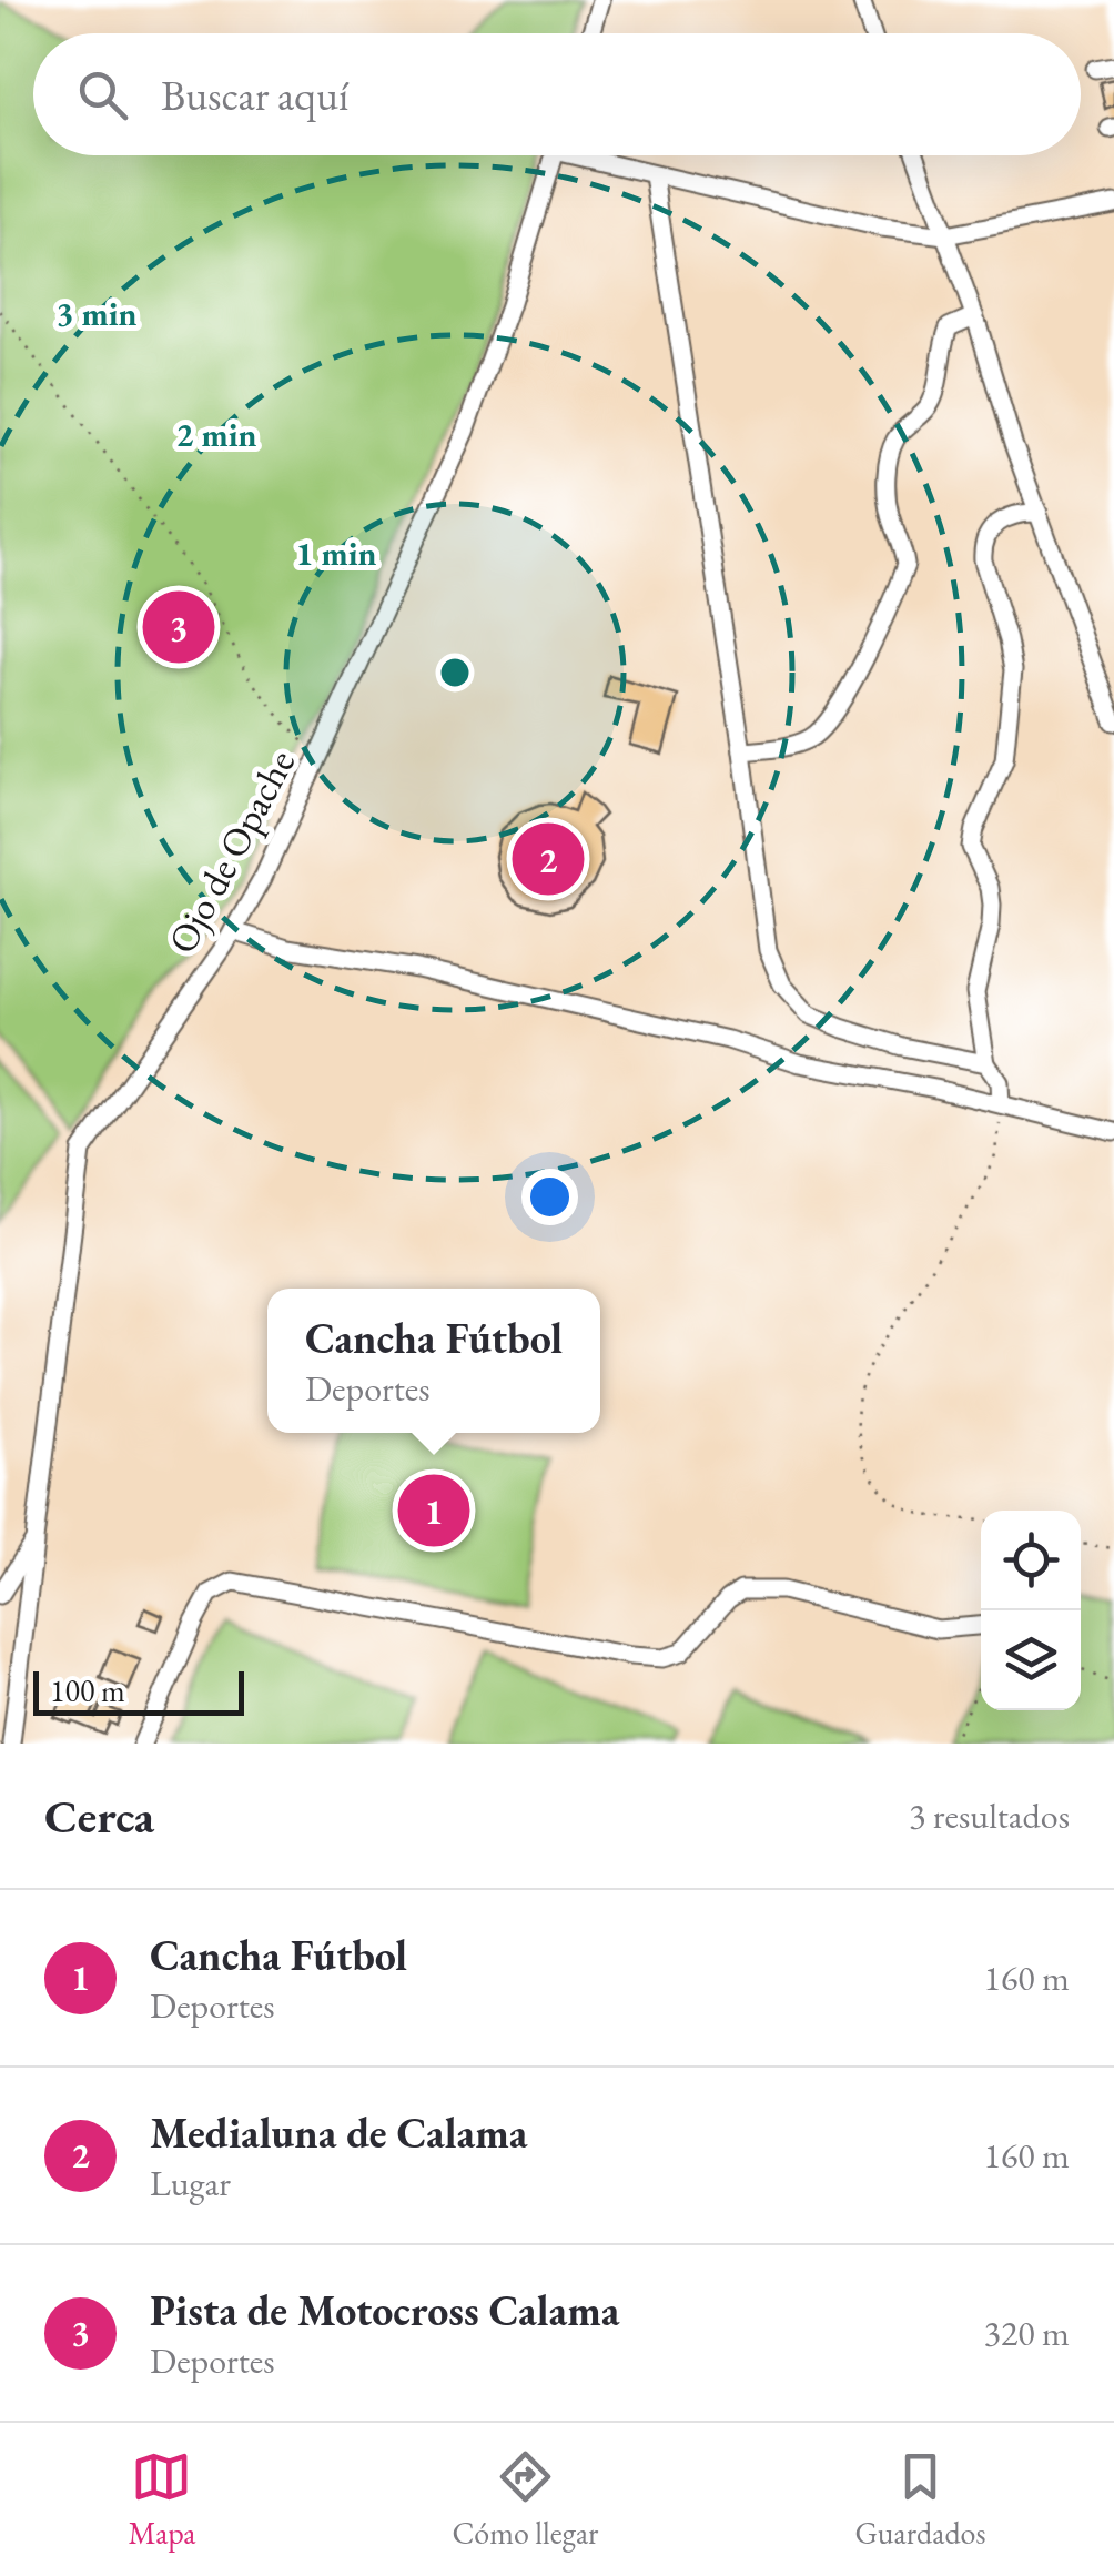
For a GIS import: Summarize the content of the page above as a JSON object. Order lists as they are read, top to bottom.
{
  "streets": {
    "street": ["Ojo de Opache"]
  },
  "scale_bar": "100 m",
  "page": {
    "search": "Buscar aquí",
    "pins": ["3", "2", "1"],
    "popup": ["Cancha Fútbol", "Deportes"],
    "scale": "100 m",
    "heading": ["Cerca", "3 resultados"],
    "list": [
      {
        "mark": "1",
        "name": "Cancha Fútbol",
        "note": "Deportes",
        "value": "160 m"
      },
      {
        "mark": "2",
        "name": "Medialuna de Calama",
        "note": "Lugar",
        "value": "160 m"
      },
      {
        "mark": "3",
        "name": "Pista de Motocross Calama",
        "note": "Deportes",
        "value": "320 m"
      }
    ],
    "nav": ["Mapa", "Cómo llegar", "Guardados"]
  },
  "rings": ["3 min", "2 min", "1 min"]
}
